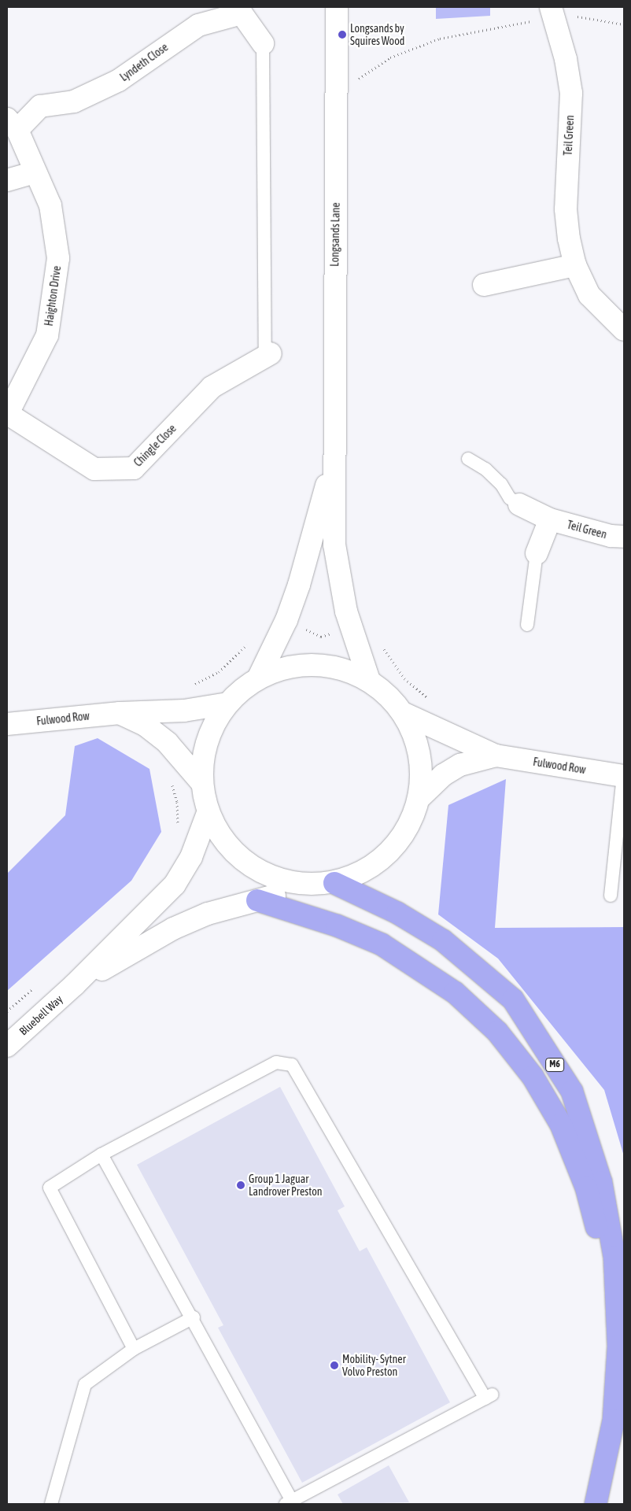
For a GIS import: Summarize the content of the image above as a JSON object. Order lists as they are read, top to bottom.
{
  "streets": {
    "highway": ["M6"],
    "main road": [
      "Lyndeth Close",
      "Teil Green",
      "Longsands Lane",
      "Haighton Drive",
      "Chingle Close",
      "Fulwood Row",
      "Bluebell Way"
    ]
  },
  "crossings": [
    ["Lyndeth Close", "Haighton Drive"],
    ["Haighton Drive", "Chingle Close"]
  ],
  "places": ["Longsands by Squires Wood", "Group 1 Jaguar Landrover Preston", "Mobility- Sytner Volvo Preston"]
}
